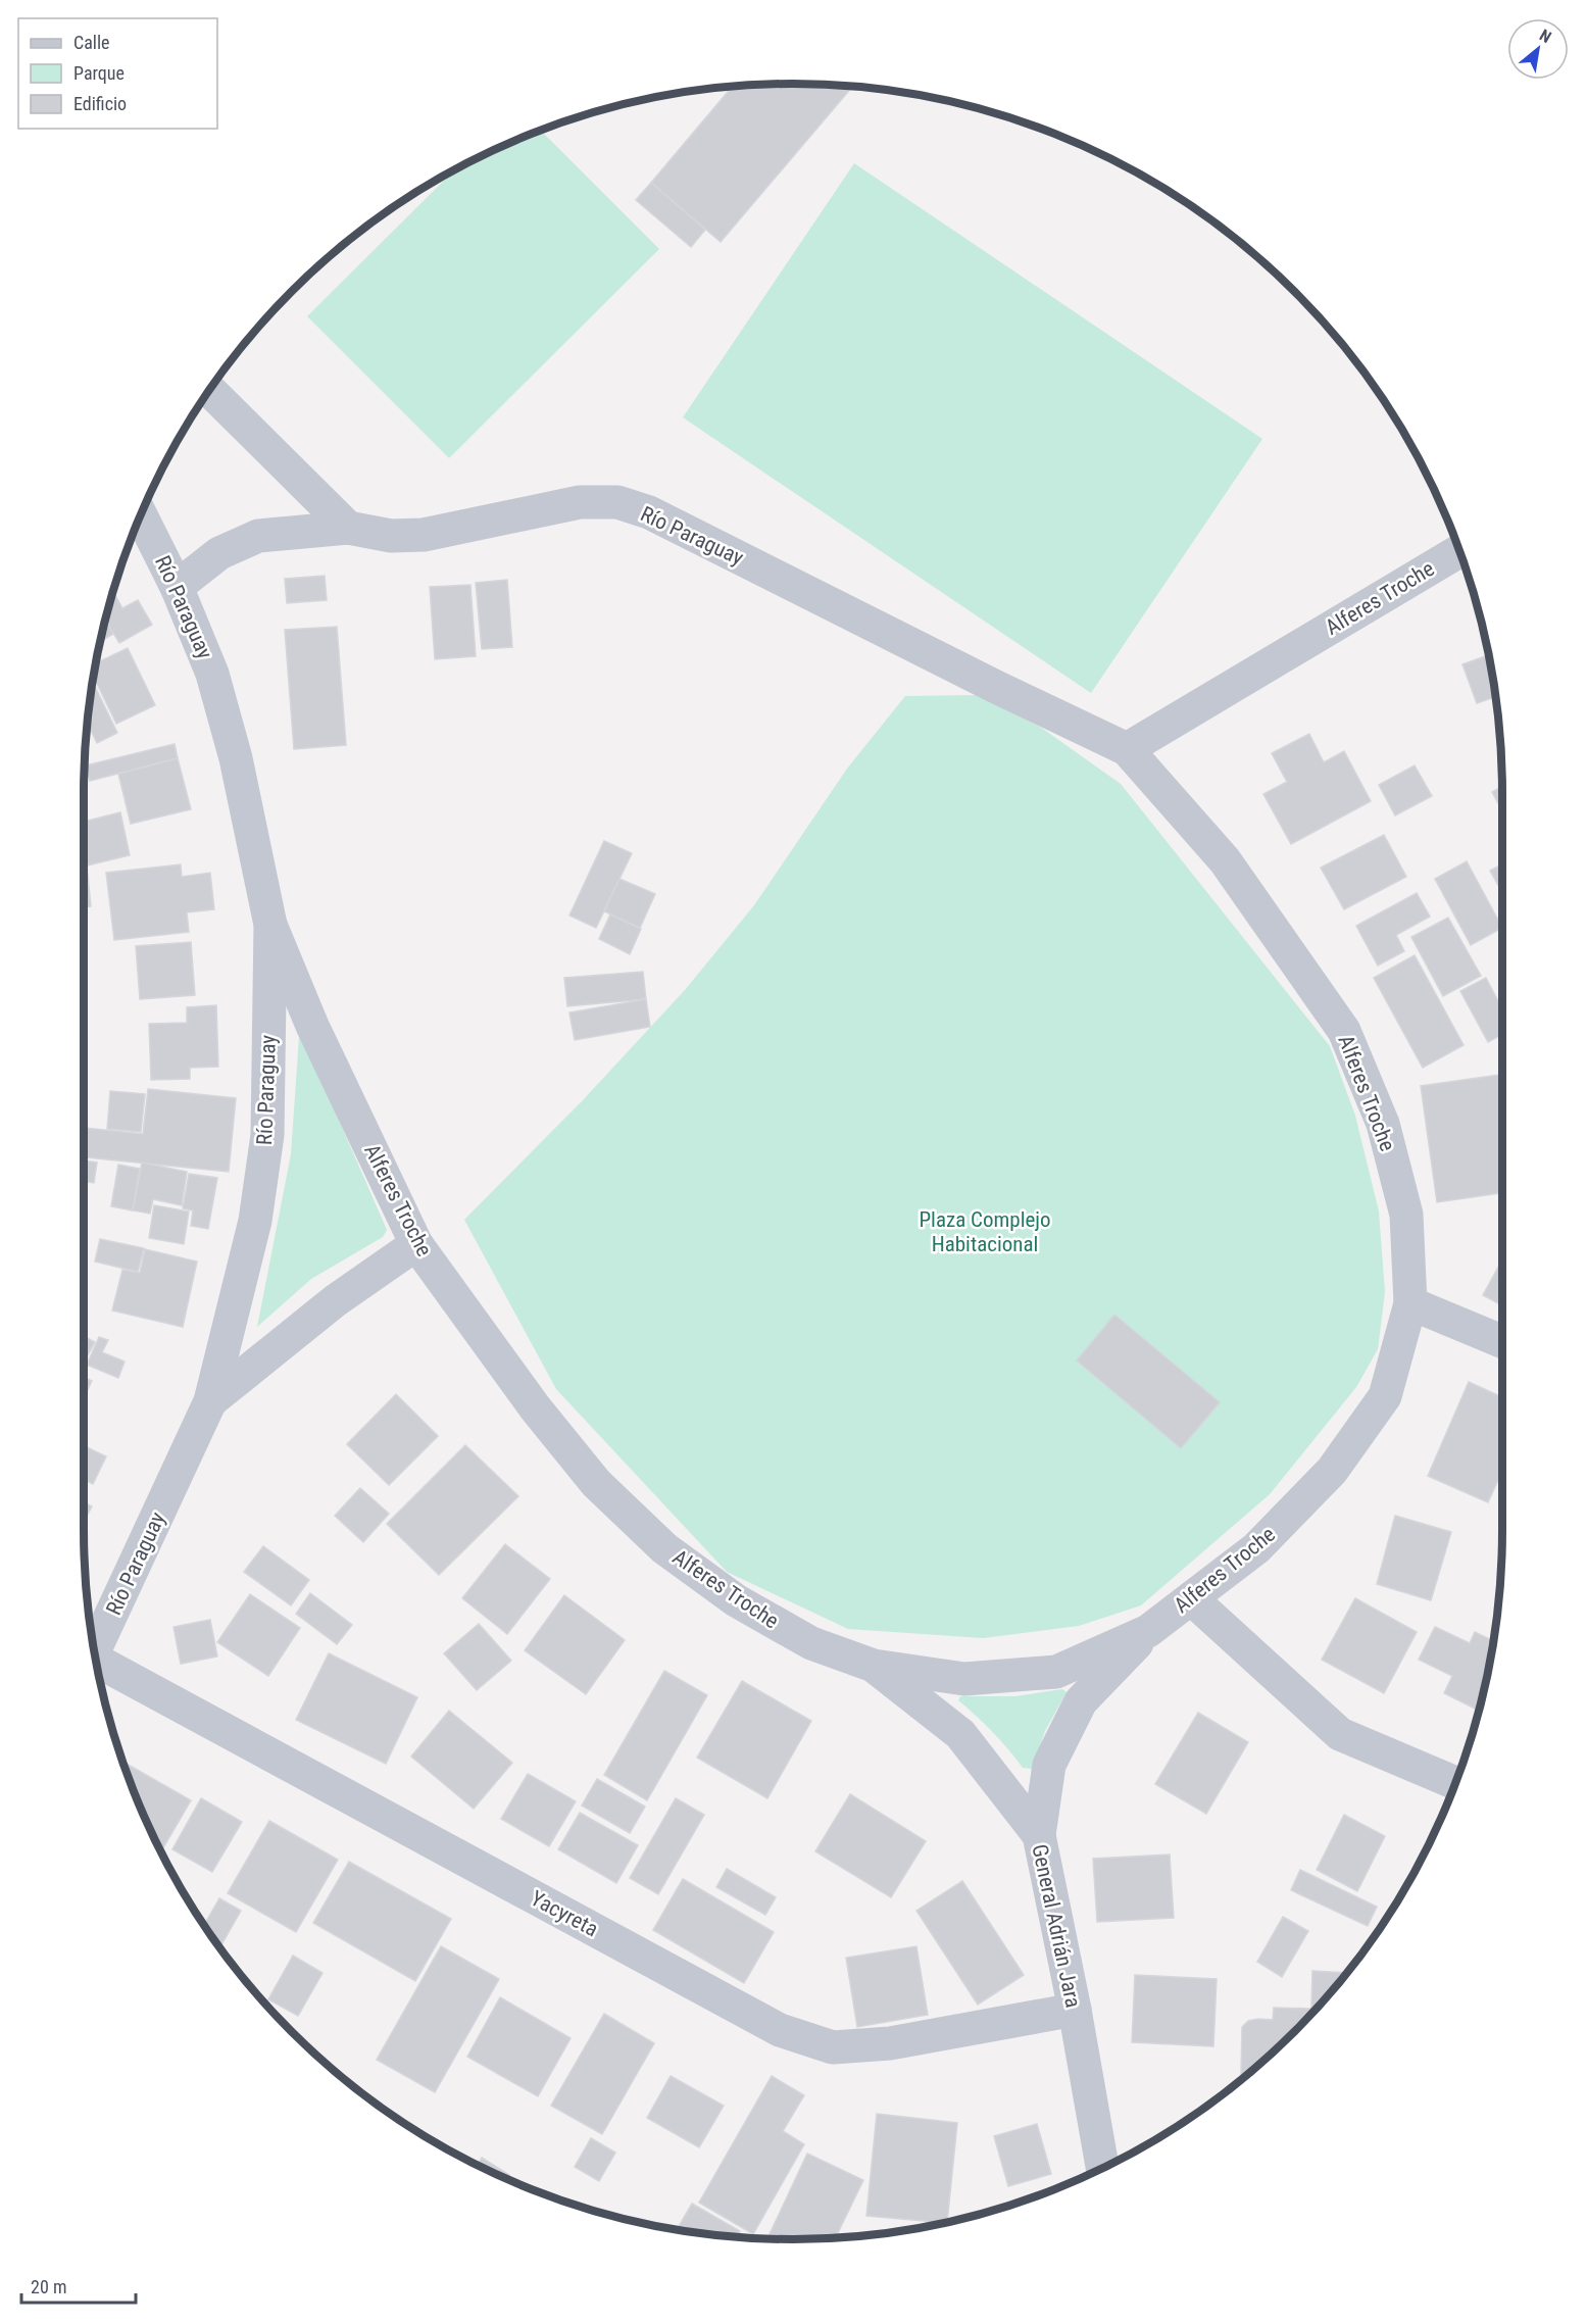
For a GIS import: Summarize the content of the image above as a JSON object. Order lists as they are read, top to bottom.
{
  "streets": {
    "street": [
      "Río Paraguay",
      "Alferes Troche",
      "Yacyreta",
      "General Adrián Jara"
    ]
  },
  "crossings": [
    ["Río Paraguay", "Alferes Troche"],
    ["Alferes Troche", "General Adrián Jara"],
    ["Yacyreta", "General Adrián Jara"]
  ],
  "parks": ["Plaza Complejo Habitacional"],
  "legend": ["Calle", "Parque", "Edificio"],
  "scale_bar": "20 m",
  "north": "top right"
}
